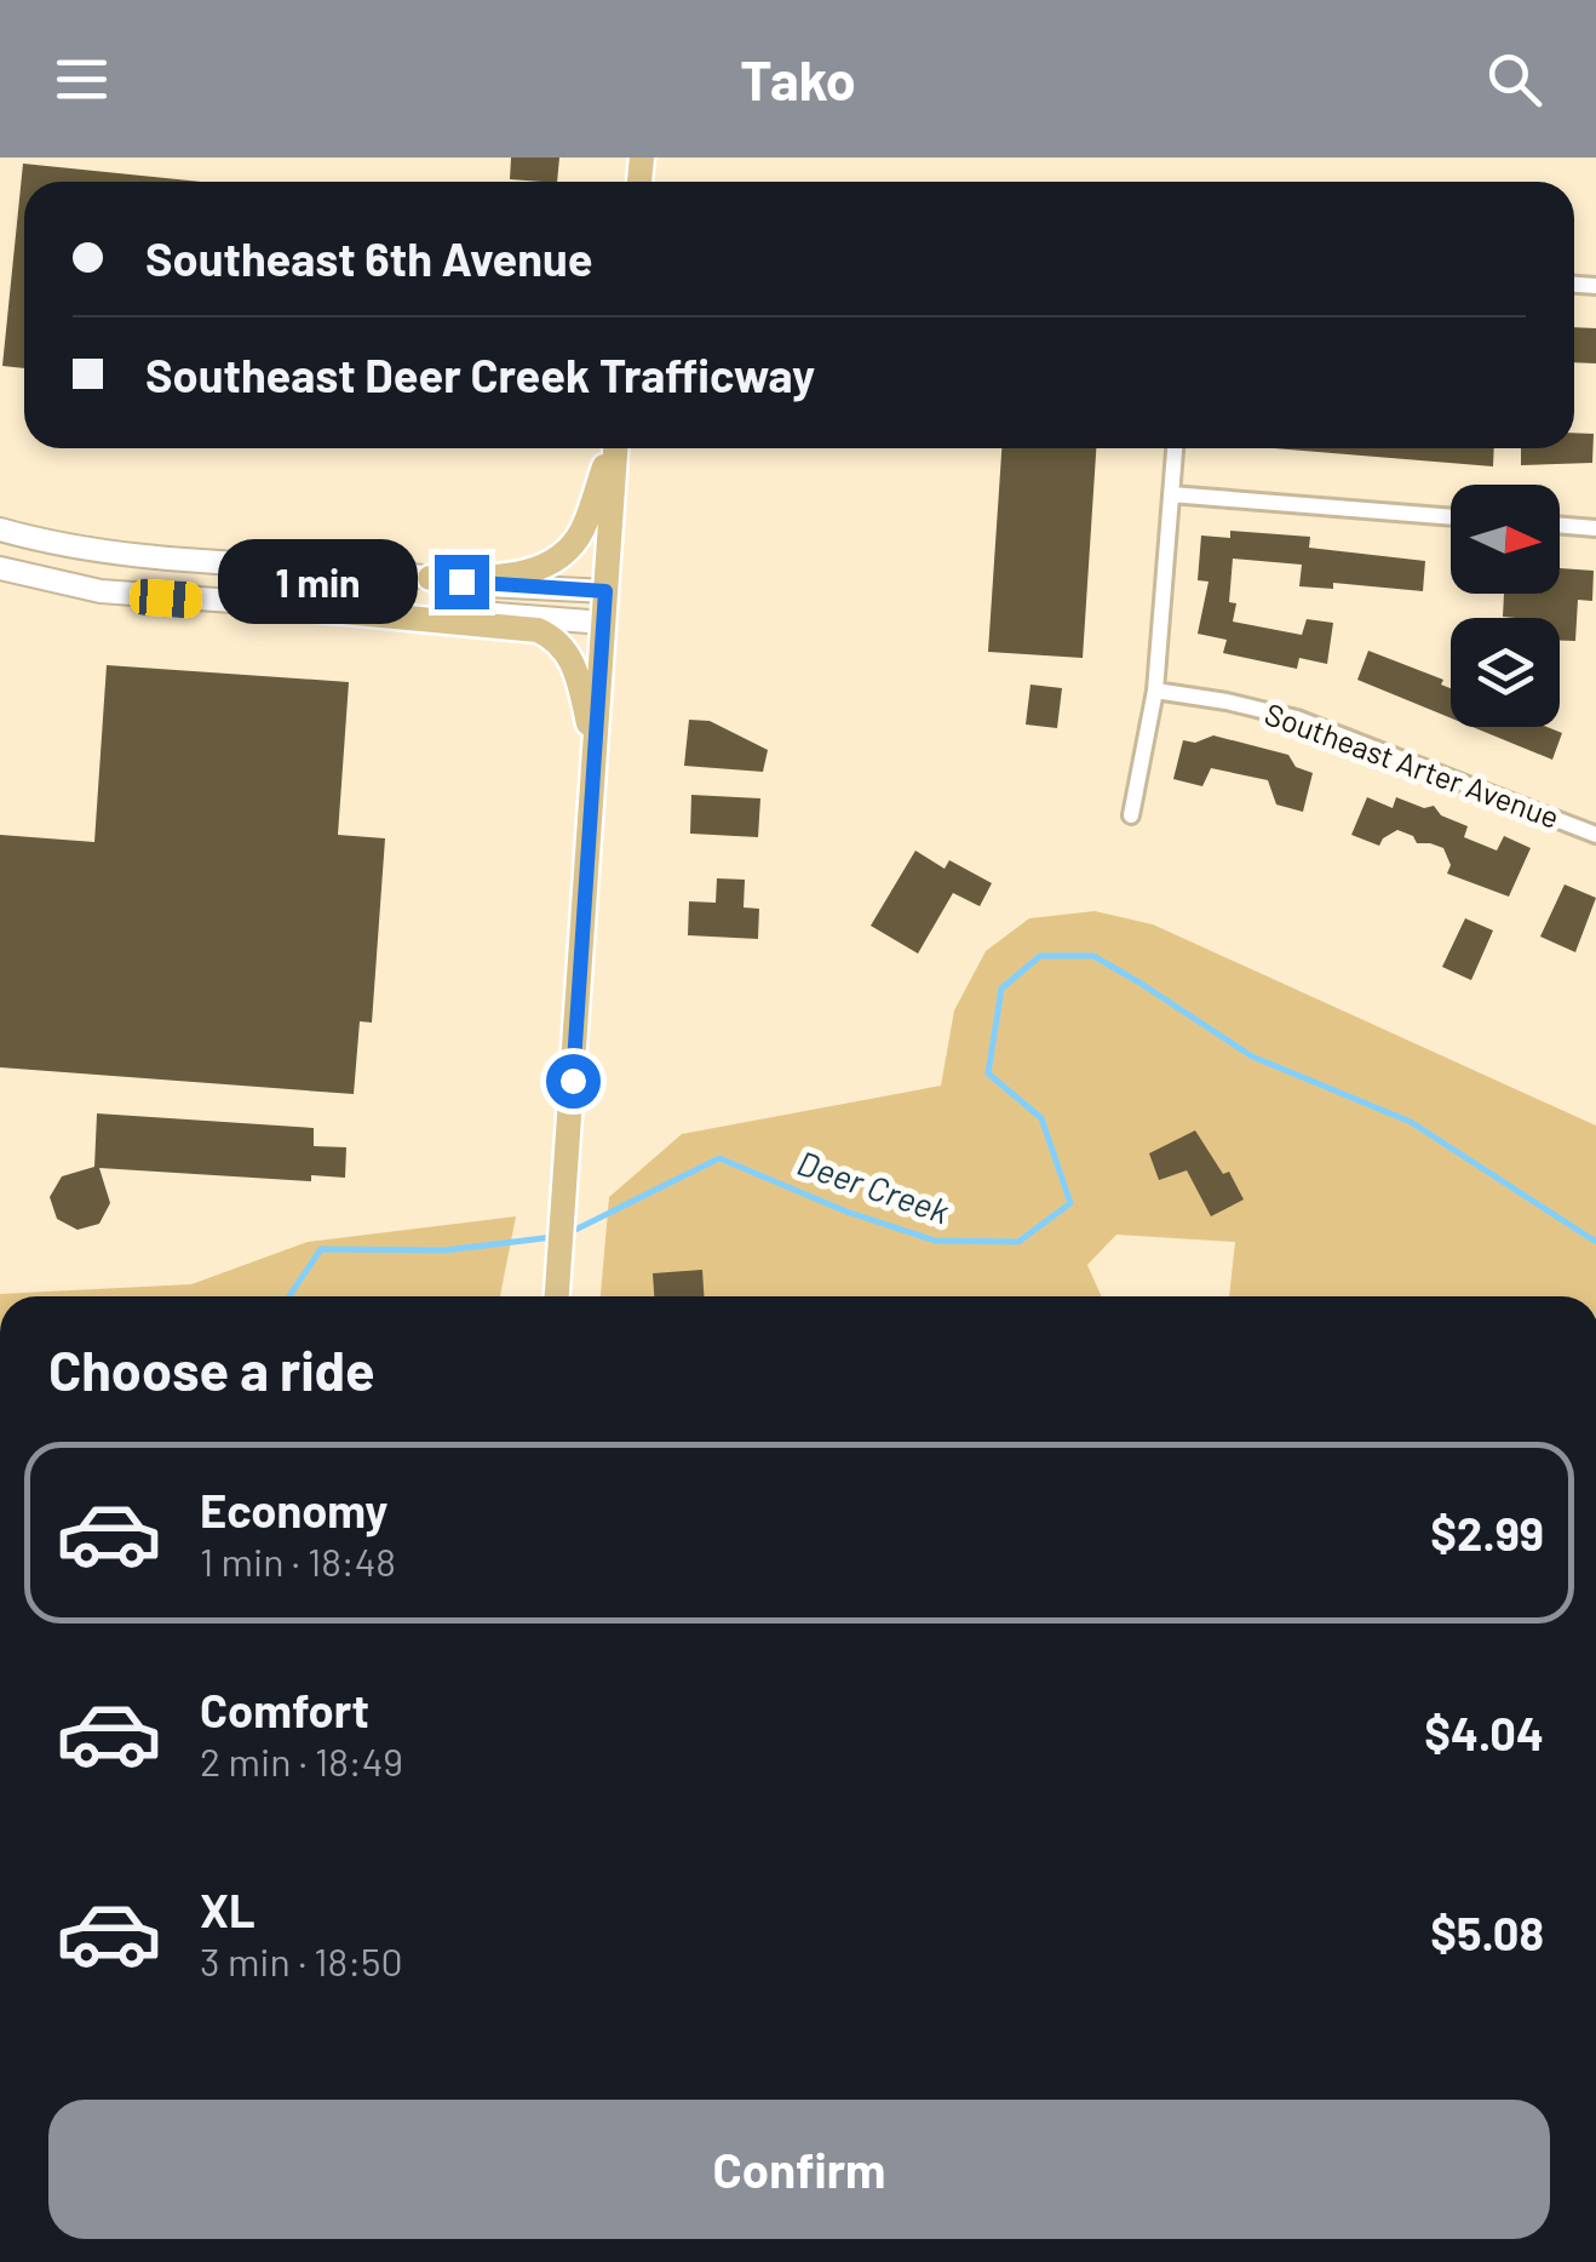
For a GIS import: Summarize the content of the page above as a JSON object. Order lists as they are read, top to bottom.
{
  "streets": {
    "street": ["Southeast Arter Avenue"]
  },
  "water": ["Deer Creek"],
  "north": "right",
  "page": {
    "header": "Tako",
    "banner": ["Southeast 6th Avenue", "Southeast Deer Creek Trafficway"],
    "bubble": "1 min",
    "heading": "Choose a ride",
    "list": [
      {
        "name": "Economy",
        "note": "1 min · 18:48",
        "value": "$2.99"
      },
      {
        "name": "Comfort",
        "note": "2 min · 18:49",
        "value": "$4.04"
      },
      {
        "name": "XL",
        "note": "3 min · 18:50",
        "value": "$5.08"
      }
    ],
    "buttons": "Confirm"
  }
}
